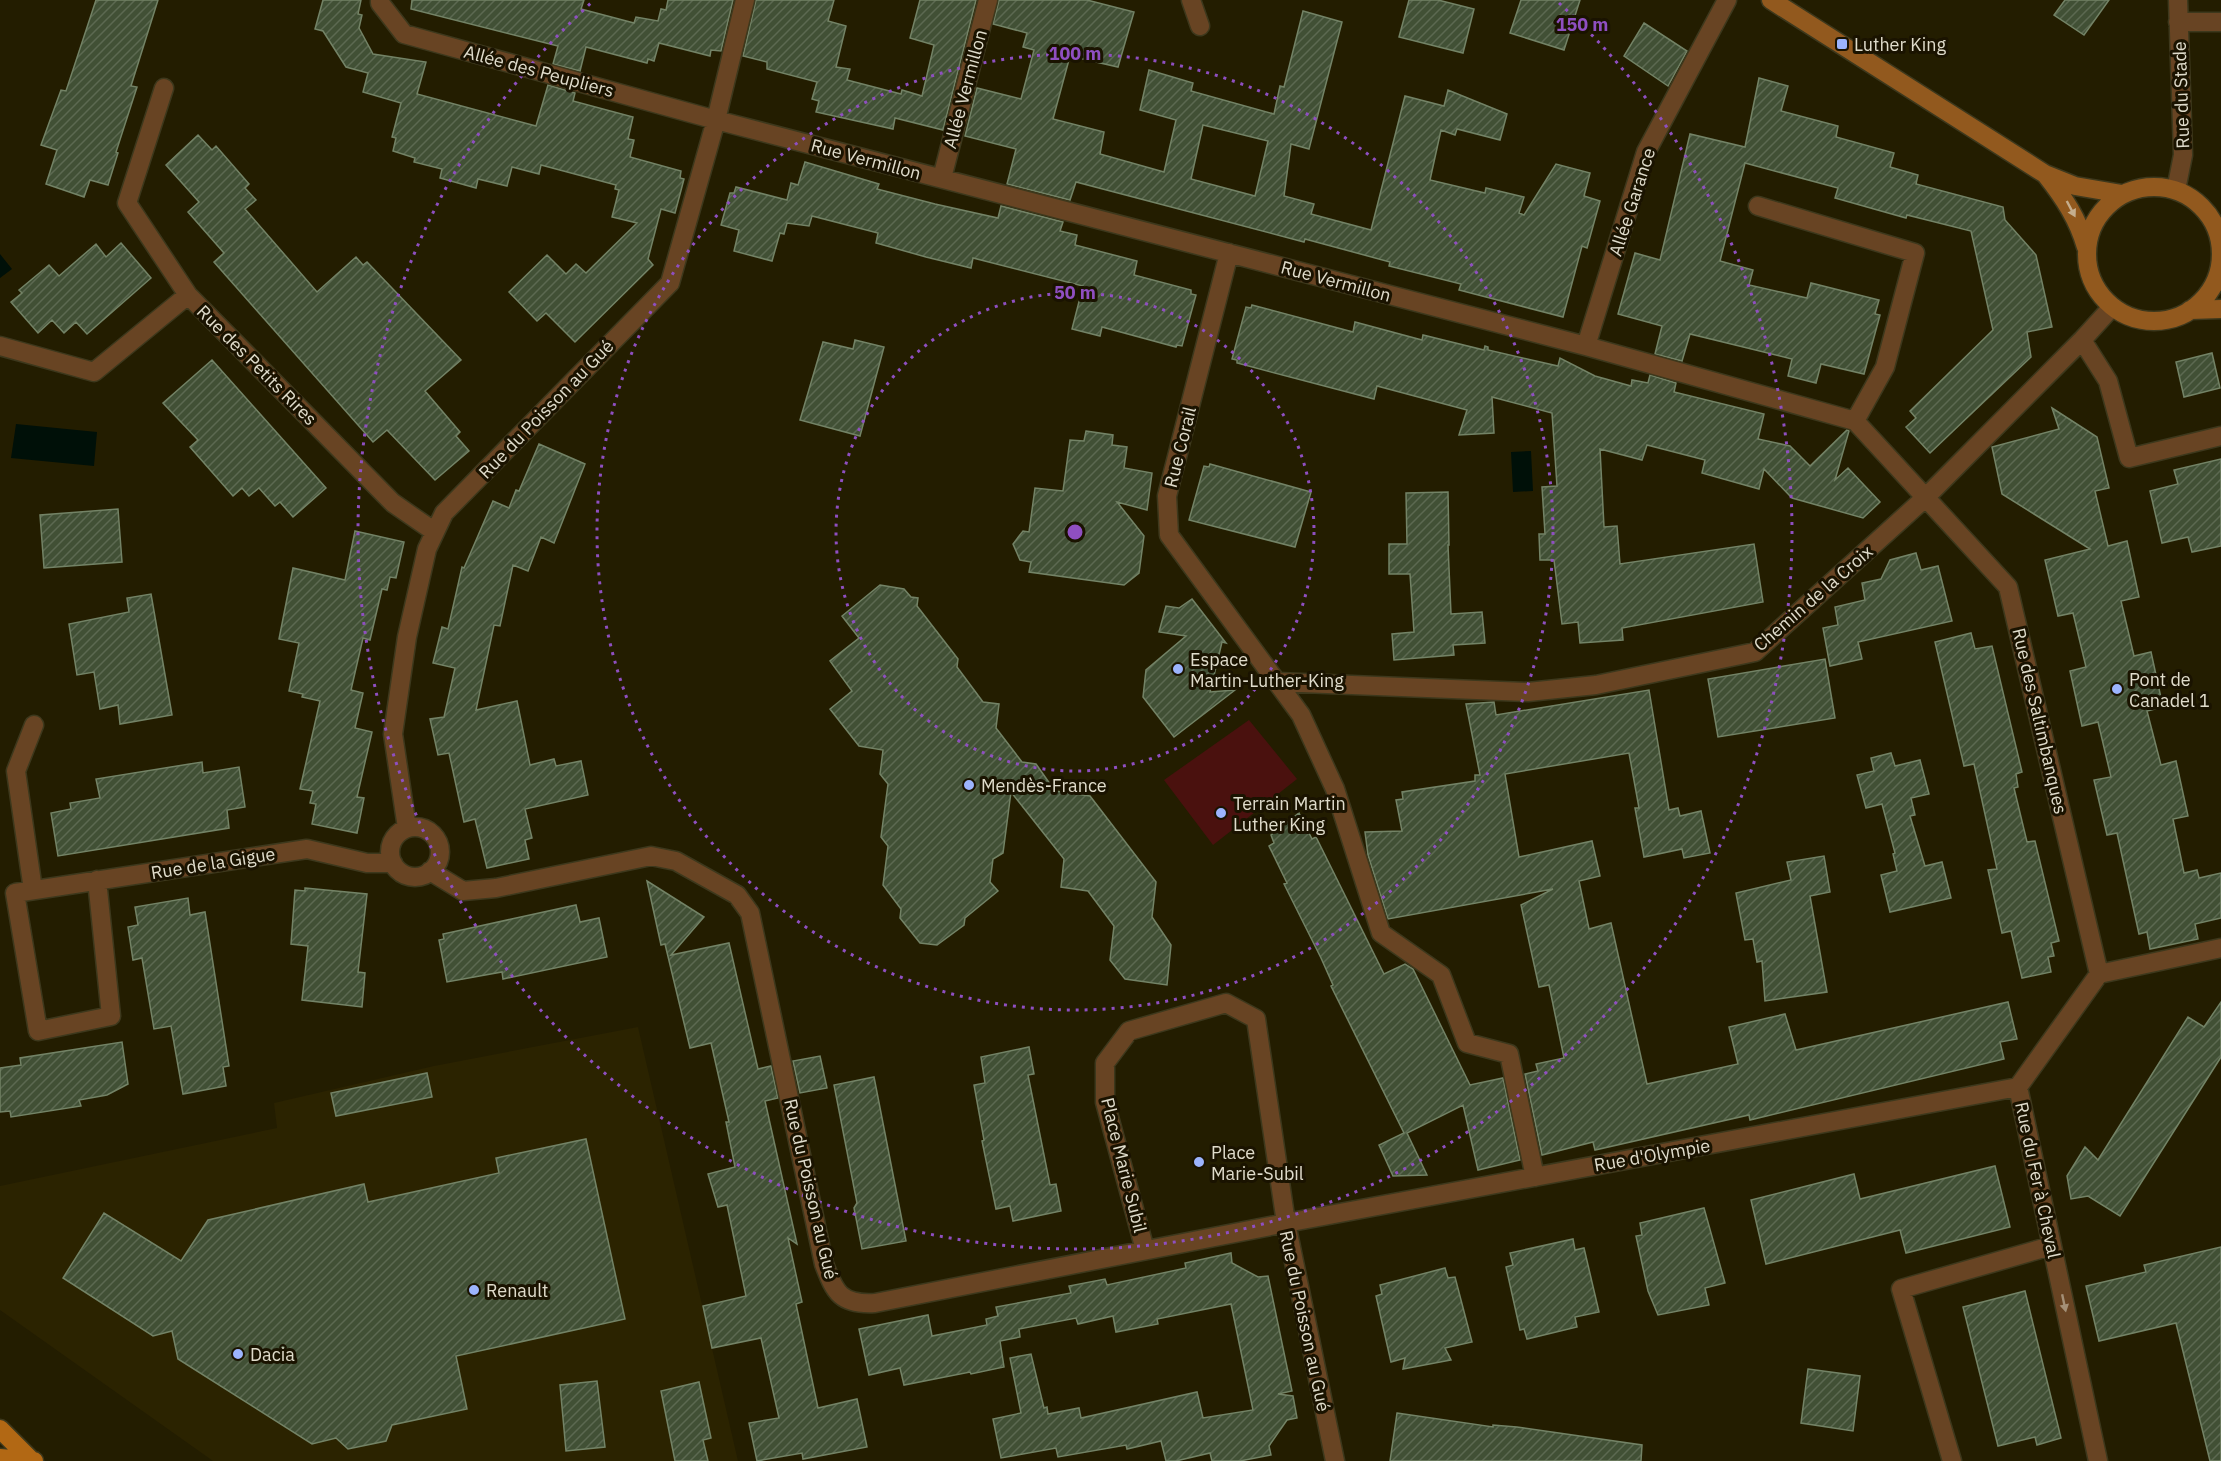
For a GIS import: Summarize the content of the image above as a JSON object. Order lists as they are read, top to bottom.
{
  "streets": {
    "street": [
      "Allée des Peupliers",
      "Allée Vermillon",
      "Rue du Stade",
      "Rue Vermillon",
      "Allée Garance",
      "Rue des Petits Rires",
      "Rue du Poisson au Gué",
      "Rue Corail",
      "Chemin de la Croix",
      "Rue des Saltimbanques",
      "Rue de la Gigue",
      "Rue d'Olympie",
      "Place Marie Subil",
      "Rue du Fer à Cheval"
    ]
  },
  "crossings": [
    ["Allée des Peupliers", "Rue Vermillon"],
    ["Allée des Peupliers", "Rue du Poisson au Gué"],
    ["Allée Vermillon", "Rue Vermillon"],
    ["Rue du Stade", "Chemin de la Croix"],
    ["Rue Vermillon", "Allée Garance"],
    ["Rue Vermillon", "Rue du Poisson au Gué"],
    ["Rue Vermillon", "Rue Corail"],
    ["Rue des Petits Rires", "Rue du Poisson au Gué"],
    ["Rue du Poisson au Gué", "Rue de la Gigue"],
    ["Rue du Poisson au Gué", "Rue d'Olympie"],
    ["Rue du Poisson au Gué", "Place Marie Subil"],
    ["Rue Corail", "Chemin de la Croix"],
    ["Rue Corail", "Rue d'Olympie"],
    ["Chemin de la Croix", "Rue des Saltimbanques"],
    ["Rue des Saltimbanques", "Rue du Fer à Cheval"],
    ["Rue d'Olympie", "Place Marie Subil"],
    ["Rue d'Olympie", "Rue du Fer à Cheval"]
  ],
  "one_way": ["Rue du Fer à Cheval"],
  "places": {
    "transit": ["Luther King"],
    "other": [
      "Espace Martin-Luther-King",
      "Pont de Canadel 1",
      "Mendès-France",
      "Terrain Martin Luther King",
      "Place Marie-Subil",
      "Renault",
      "Dacia"
    ]
  },
  "rings": ["150 m", "100 m", "50 m"]
}
